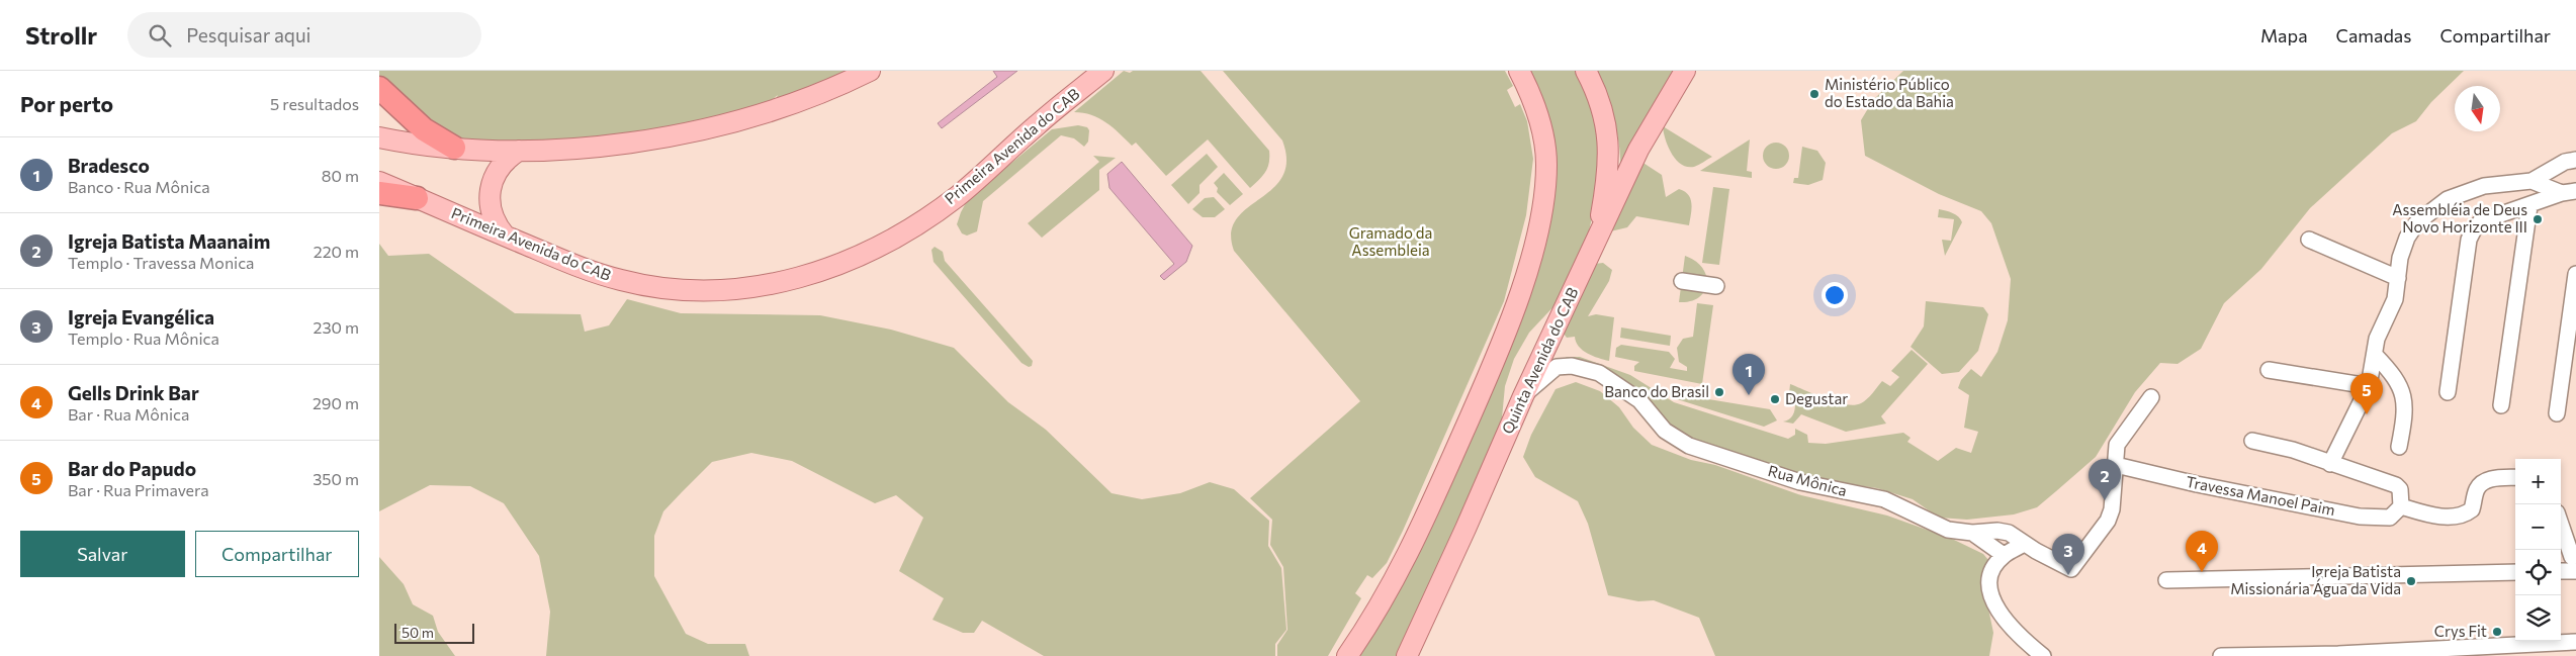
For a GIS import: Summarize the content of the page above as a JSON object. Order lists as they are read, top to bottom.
{
  "streets": {
    "main road": ["Primeira Avenida do CAB", "Quinta Avenida do CAB"],
    "street": ["Rua Mônica", "Travessa Manoel Paim"]
  },
  "crossings": [
    ["Quinta Avenida do CAB", "Rua Mônica"],
    ["Rua Mônica", "Travessa Manoel Paim"]
  ],
  "parks": ["Gramado da Assembleia"],
  "places": [
    "Ministério Público do Estado da Bahia",
    "Assembléia de Deus Novo Horizonte III",
    "Banco do Brasil",
    "Degustar",
    "Igreja Batista Missionária Água da Vida",
    "Crys Fit"
  ],
  "scale_bar": "50 m",
  "north": "bottom",
  "page": {
    "header": "Strollr",
    "search": "Pesquisar aqui",
    "nav": ["Mapa", "Camadas", "Compartilhar"],
    "heading": ["Por perto", "5 resultados"],
    "list": [
      {
        "mark": "1",
        "name": "Bradesco",
        "note": "Banco · Rua Mônica",
        "value": "80 m"
      },
      {
        "mark": "2",
        "name": "Igreja Batista Maanaim",
        "note": "Templo · Travessa Monica",
        "value": "220 m"
      },
      {
        "mark": "3",
        "name": "Igreja Evangélica",
        "note": "Templo · Rua Mônica",
        "value": "230 m"
      },
      {
        "mark": "4",
        "name": "Gells Drink Bar",
        "note": "Bar · Rua Mônica",
        "value": "290 m"
      },
      {
        "mark": "5",
        "name": "Bar do Papudo",
        "note": "Bar · Rua Primavera",
        "value": "350 m"
      }
    ],
    "pins": [
      "1",
      "5",
      "2",
      "4",
      "3"
    ],
    "map_buttons": ["+", "−"],
    "buttons": ["Salvar", "Compartilhar"],
    "scale": "50 m"
  }
}
